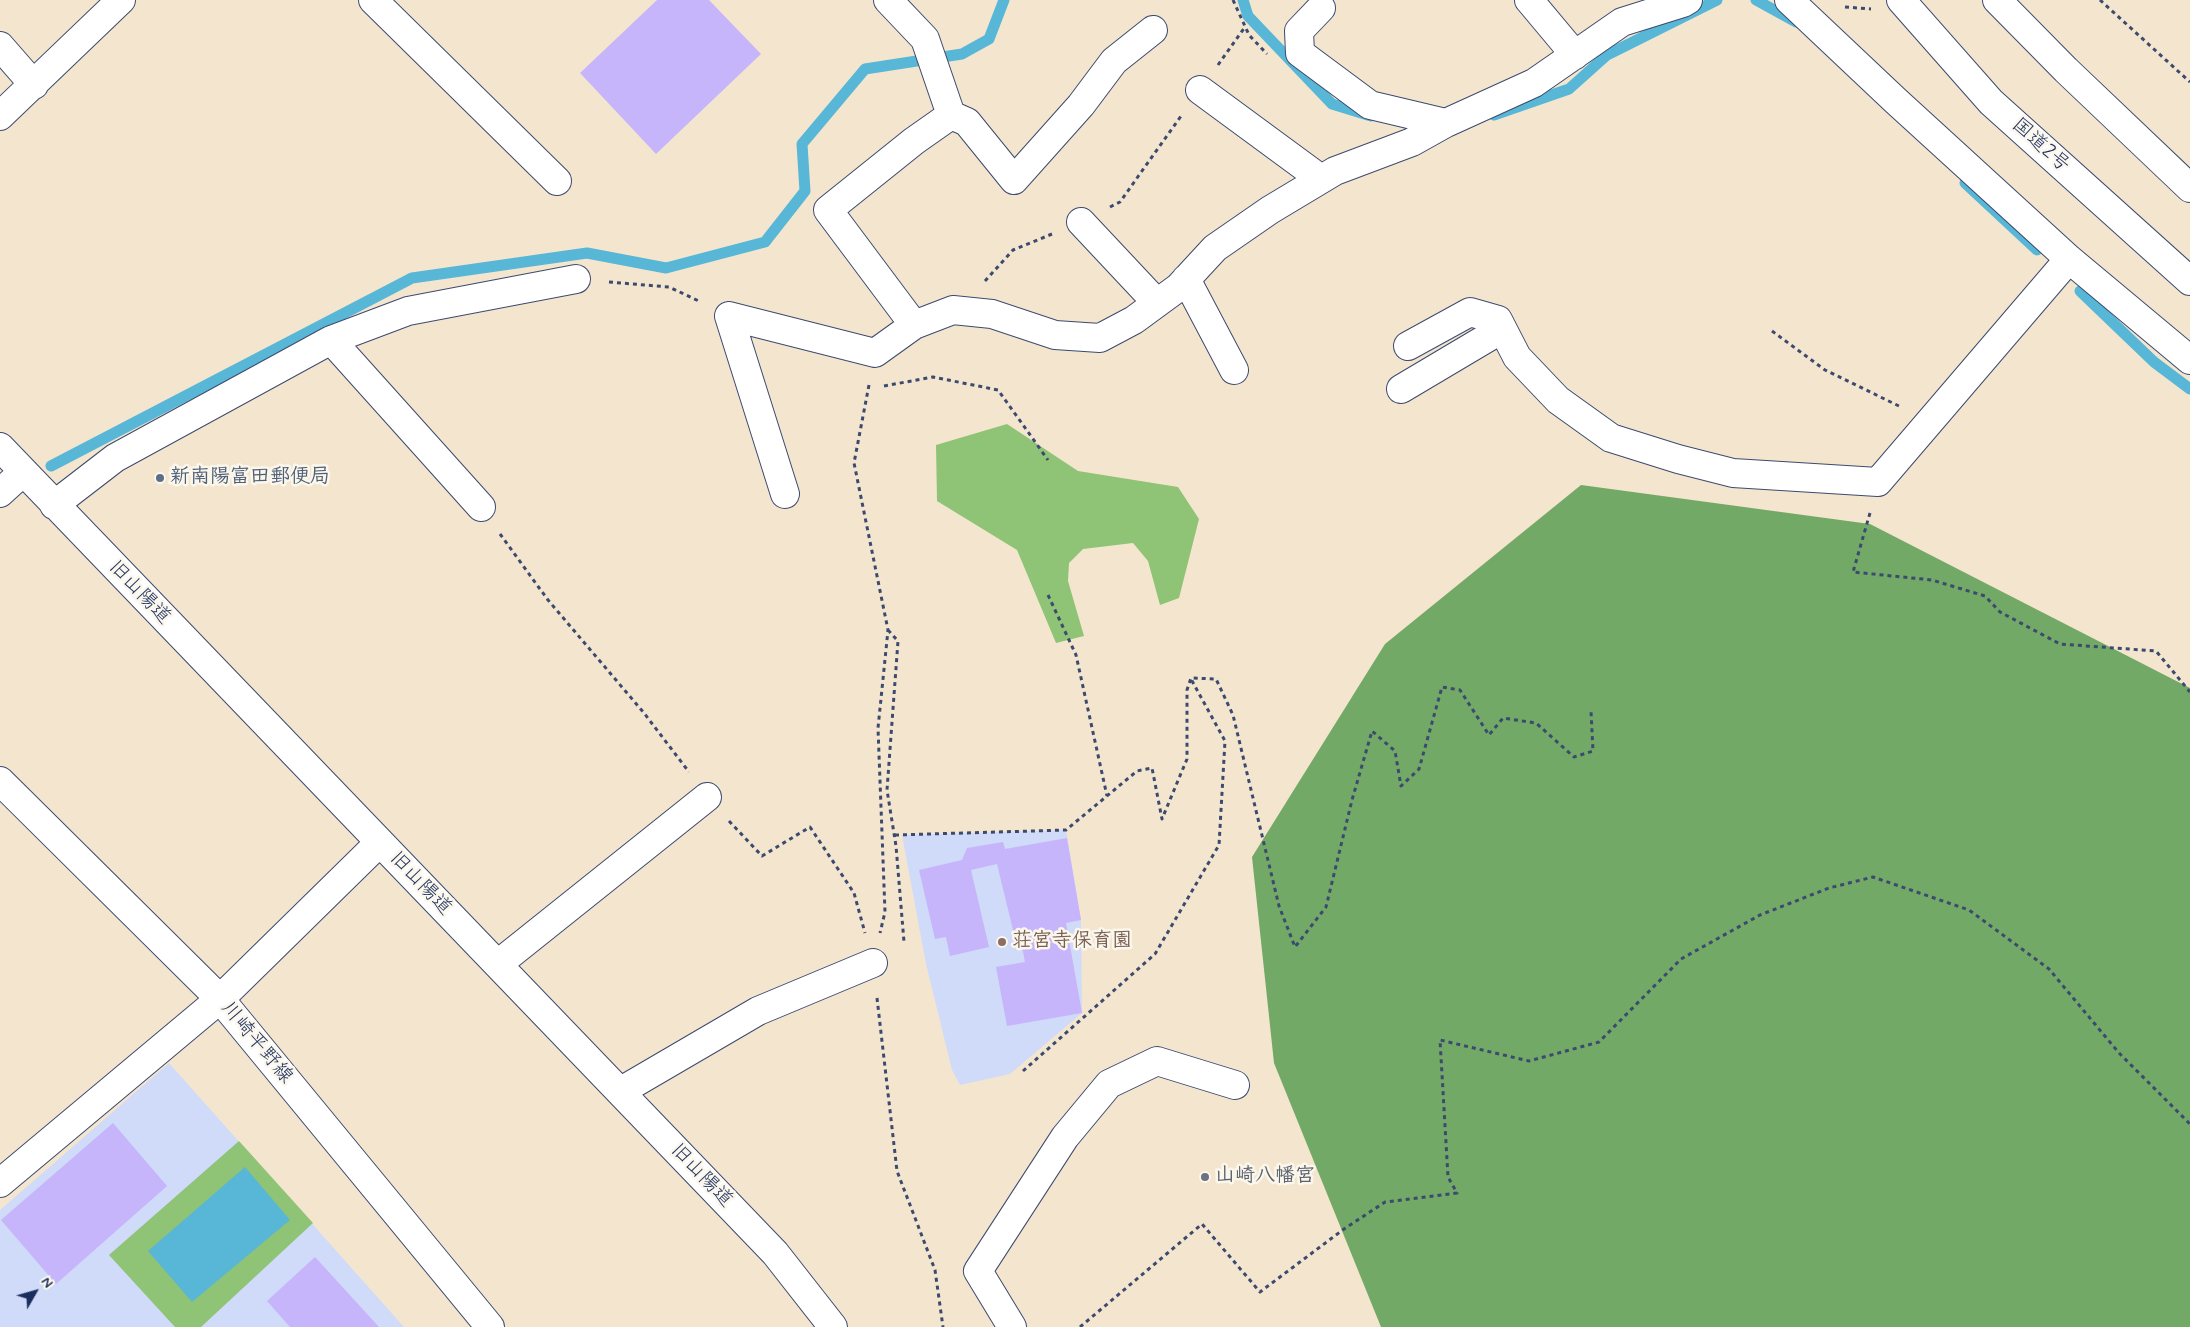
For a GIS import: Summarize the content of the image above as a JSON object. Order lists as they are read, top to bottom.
{
  "streets": {
    "main road": ["国道2号", "旧山陽道", "川崎平野線"]
  },
  "places": ["新南陽富田郵便局", "荘宮寺保育園", "山崎八幡宮"],
  "north": "top right"
}
